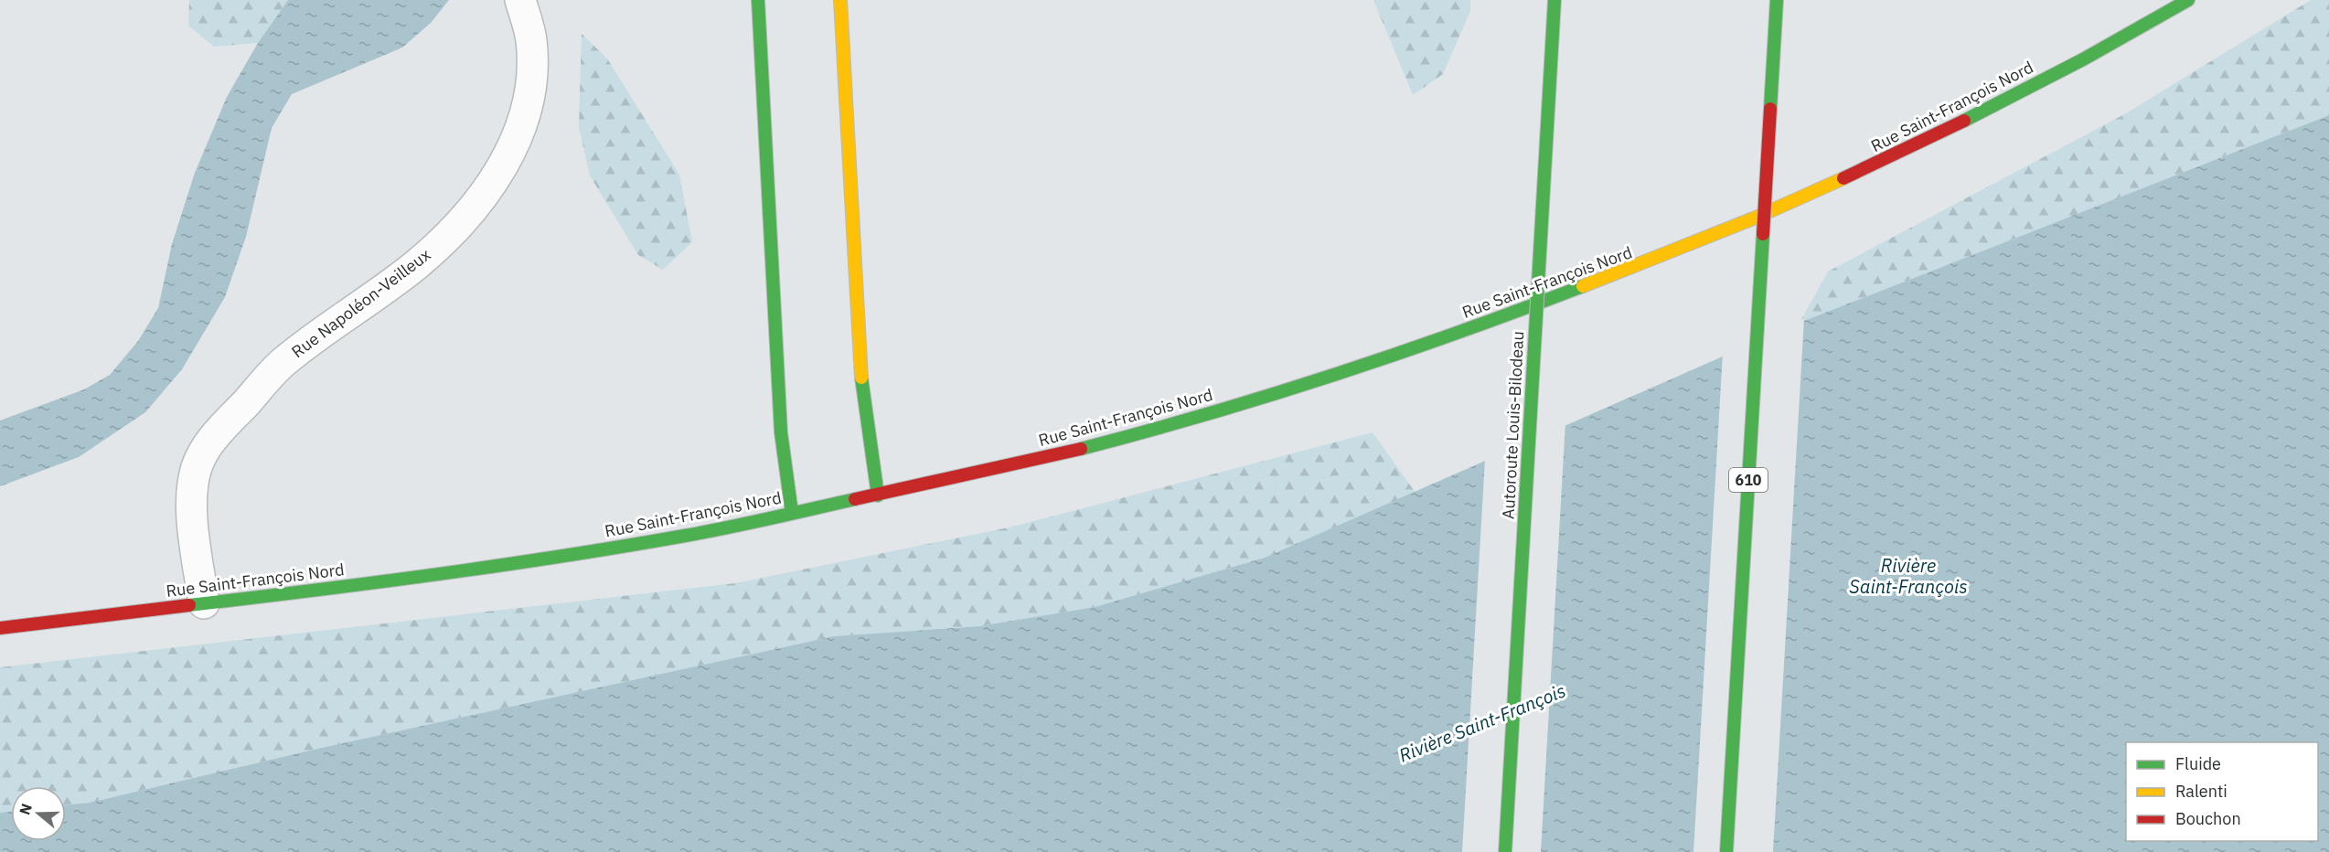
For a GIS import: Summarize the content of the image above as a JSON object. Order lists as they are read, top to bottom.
{
  "streets": {
    "main road": ["Rue Saint-François Nord", "Autoroute Louis-Bilodeau", "610"],
    "street": ["Rue Napoléon-Veilleux"]
  },
  "crossings": [
    ["Rue Saint-François Nord", "Rue Napoléon-Veilleux"]
  ],
  "water": ["Rivière Saint-François"],
  "legend": ["Fluide", "Ralenti", "Bouchon"],
  "north": "left"
}
